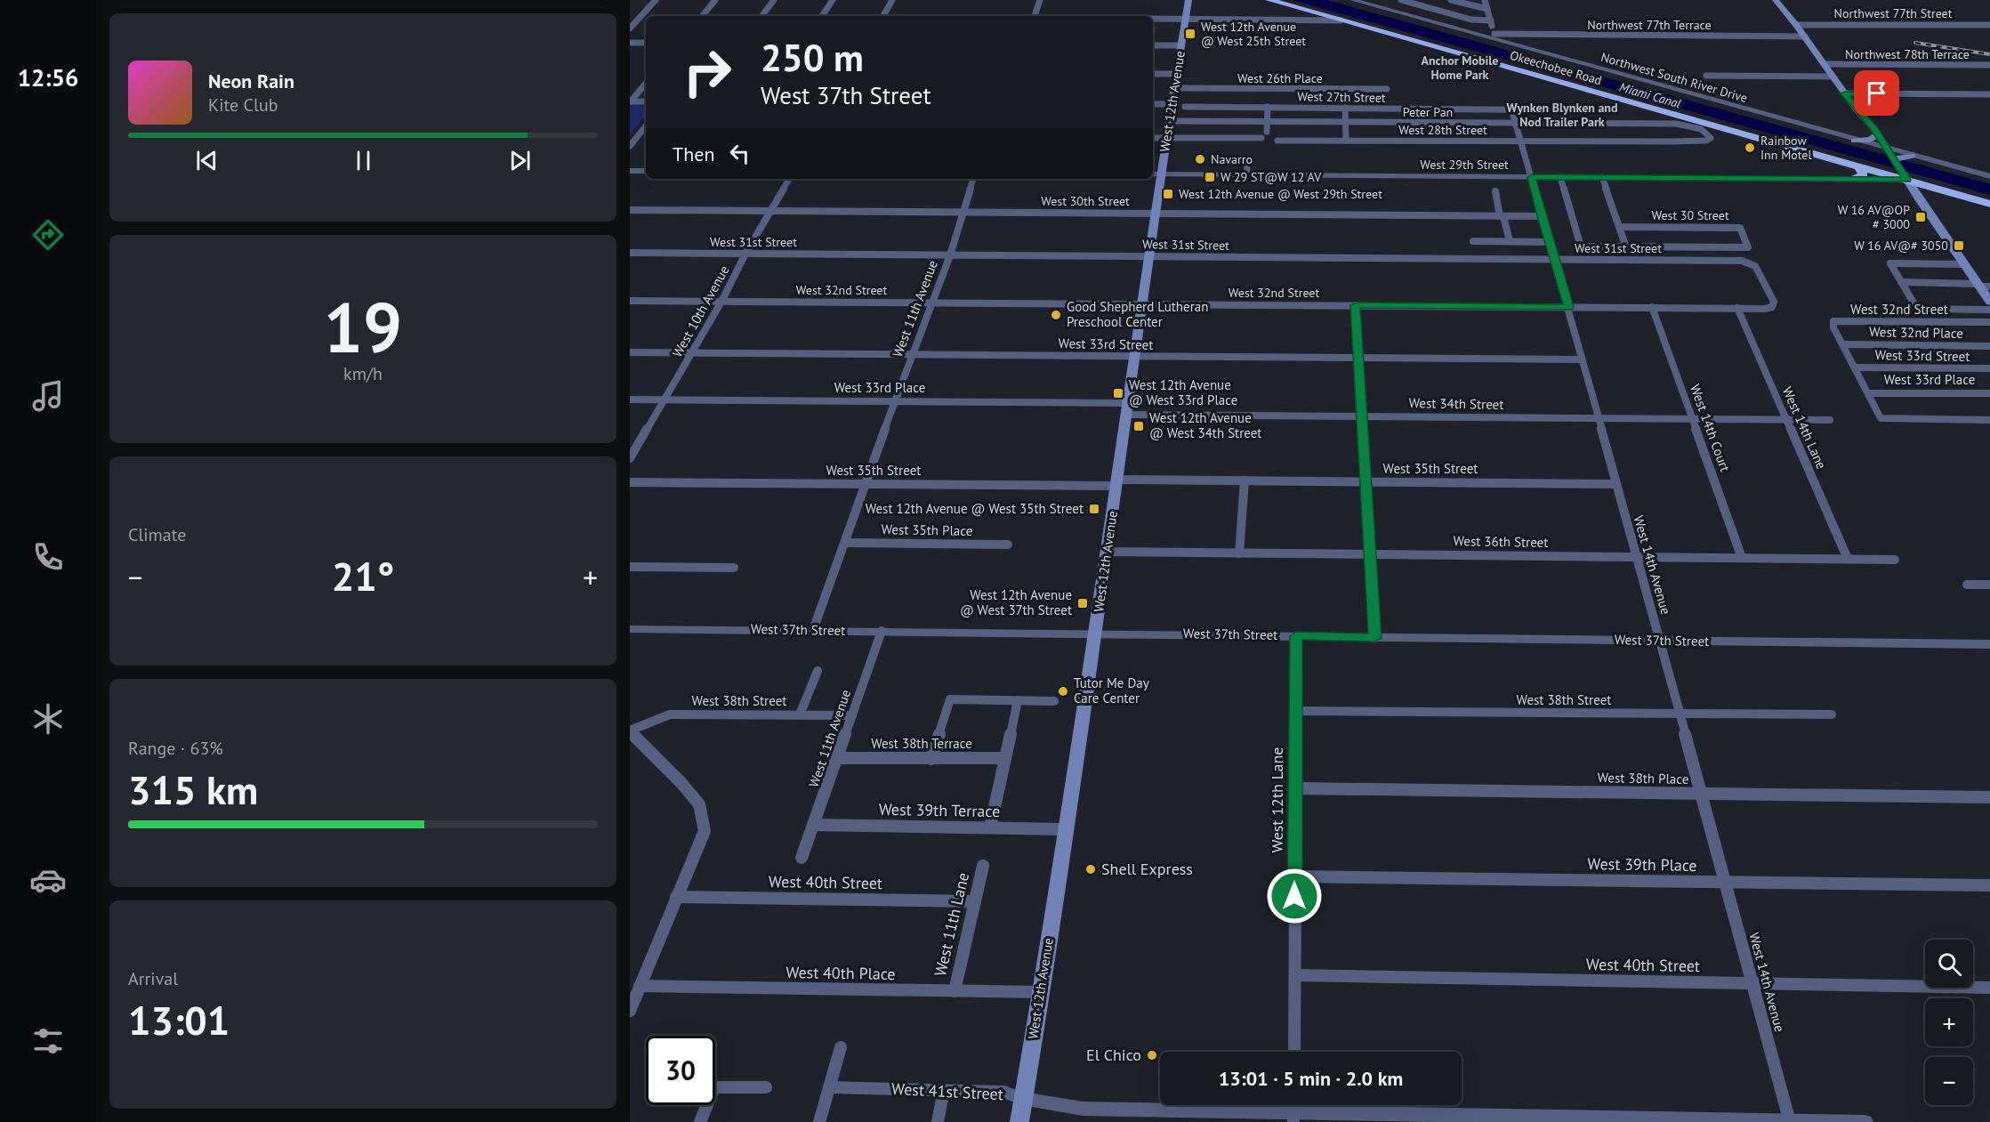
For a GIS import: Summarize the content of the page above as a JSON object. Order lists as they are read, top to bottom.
{
  "streets": {
    "highway": ["Okeechobee Road"],
    "main road": ["West 12th Avenue"],
    "street": [
      "Northwest 77th Street",
      "Northwest 77th Terrace",
      "Northwest 78th Terrace",
      "Northwest South River Drive",
      "West 26th Place",
      "West 27th Street",
      "Peter Pan",
      "West 28th Street",
      "West 29th Street",
      "West 30th Street",
      "West 30 Street",
      "West 31st Street",
      "West 32nd Street",
      "West 11th Avenue",
      "West 10th Avenue",
      "West 32nd Place",
      "West 33rd Street",
      "West 33rd Place",
      "West 34th Street",
      "West 14th Court",
      "West 14th Lane",
      "West 35th Street",
      "West 35th Place",
      "West 36th Street",
      "West 14th Avenue",
      "West 37th Street",
      "West 38th Street",
      "West 38th Terrace",
      "West 38th Place",
      "West 12th Lane",
      "West 39th Terrace",
      "West 39th Place",
      "West 40th Street",
      "West 11th Lane",
      "West 40th Place",
      "West 41st Street"
    ]
  },
  "crossings": [
    ["Northwest 77th Terrace", "Northwest South River Drive"],
    ["Okeechobee Road", "Peter Pan"],
    ["Okeechobee Road", "West 29th Street"],
    ["West 26th Place", "West 12th Avenue"],
    ["West 27th Street", "West 14th Avenue"],
    ["West 12th Avenue", "Peter Pan"],
    ["West 12th Avenue", "West 29th Street"],
    ["West 12th Avenue", "West 30th Street"],
    ["West 12th Avenue", "West 31st Street"],
    ["West 12th Avenue", "West 32nd Street"],
    ["West 12th Avenue", "West 33rd Street"],
    ["West 12th Avenue", "West 33rd Place"],
    ["West 12th Avenue", "West 34th Street"],
    ["West 12th Avenue", "West 35th Street"],
    ["West 12th Avenue", "West 36th Street"],
    ["West 12th Avenue", "West 37th Street"],
    ["West 12th Avenue", "West 39th Terrace"],
    ["West 12th Avenue", "West 40th Place"],
    ["West 12th Avenue", "West 41st Street"],
    ["Peter Pan", "West 28th Street"],
    ["Peter Pan", "West 14th Avenue"],
    ["West 28th Street", "West 14th Avenue"],
    ["West 29th Street", "West 14th Avenue"],
    ["West 30th Street", "West 11th Avenue"],
    ["West 30th Street", "West 10th Avenue"],
    ["West 30th Street", "West 14th Avenue"],
    ["West 31st Street", "West 32nd Street"],
    ["West 31st Street", "West 11th Avenue"],
    ["West 31st Street", "West 10th Avenue"],
    ["West 31st Street", "West 14th Avenue"],
    ["West 32nd Street", "West 11th Avenue"],
    ["West 32nd Street", "West 10th Avenue"],
    ["West 32nd Street", "West 32nd Place"],
    ["West 32nd Street", "West 14th Court"],
    ["West 32nd Street", "West 14th Lane"],
    ["West 32nd Street", "West 14th Avenue"],
    ["West 11th Avenue", "West 33rd Street"],
    ["West 11th Avenue", "West 33rd Place"],
    ["West 11th Avenue", "West 35th Street"],
    ["West 11th Avenue", "West 35th Place"],
    ["West 11th Avenue", "West 37th Street"],
    ["West 11th Avenue", "West 38th Street"],
    ["West 11th Avenue", "West 38th Terrace"],
    ["West 11th Avenue", "West 39th Terrace"],
    ["West 10th Avenue", "West 33rd Street"],
    ["West 10th Avenue", "West 33rd Place"],
    ["West 33rd Street", "West 14th Avenue"],
    ["West 33rd Place", "West 34th Street"],
    ["West 34th Street", "West 14th Court"],
    ["West 34th Street", "West 14th Lane"],
    ["West 34th Street", "West 14th Avenue"],
    ["West 14th Court", "West 36th Street"],
    ["West 14th Lane", "West 36th Street"],
    ["West 35th Street", "West 14th Avenue"],
    ["West 36th Street", "West 14th Avenue"],
    ["West 14th Avenue", "West 37th Street"],
    ["West 14th Avenue", "West 38th Street"],
    ["West 14th Avenue", "West 38th Place"],
    ["West 14th Avenue", "West 39th Place"],
    ["West 14th Avenue", "West 40th Street"],
    ["West 14th Avenue", "West 41st Street"],
    ["West 37th Street", "West 12th Lane"],
    ["West 38th Street", "West 12th Lane"],
    ["West 38th Place", "West 12th Lane"],
    ["West 12th Lane", "West 39th Place"],
    ["West 12th Lane", "West 40th Street"],
    ["West 40th Street", "West 11th Lane"],
    ["West 11th Lane", "West 40th Place"]
  ],
  "districts": ["Anchor Mobile Home Park", "Wynken Blynken and Nod Trailer Park"],
  "water": ["Miami Canal"],
  "places": {
    "transit": [
      "West 12th Avenue @ West 25th Street",
      "W 29 ST@W 12 AV",
      "West 12th Avenue @ West 29th Street",
      "W 16 AV@OP # 3000",
      "W 16 AV@# 3050",
      "West 12th Avenue @ West 33rd Place",
      "West 12th Avenue @ West 34th Street",
      "West 12th Avenue @ West 35th Street",
      "West 12th Avenue @ West 37th Street"
    ],
    "other": [
      "Rainbow Inn Motel",
      "Navarro",
      "Good Shepherd Lutheran Preschool Center",
      "Tutor Me Day Care Center",
      "Shell Express",
      "El Chico"
    ]
  },
  "page": {
    "tabs": "12:56",
    "turn": ["250 m", "West 37th Street"],
    "song": ["Neon Rain", "Kite Club"],
    "then": "Then",
    "tile": [
      ["19", "km/h"],
      "Climate",
      ["Range · 63%", "315 km"],
      ["Arrival", "13:01"]
    ],
    "heat": ["−", "21°", "+"],
    "map_buttons": ["+", "−"],
    "limit": "30",
    "trip": "13:01 · 5 min · 2.0 km"
  }
}
